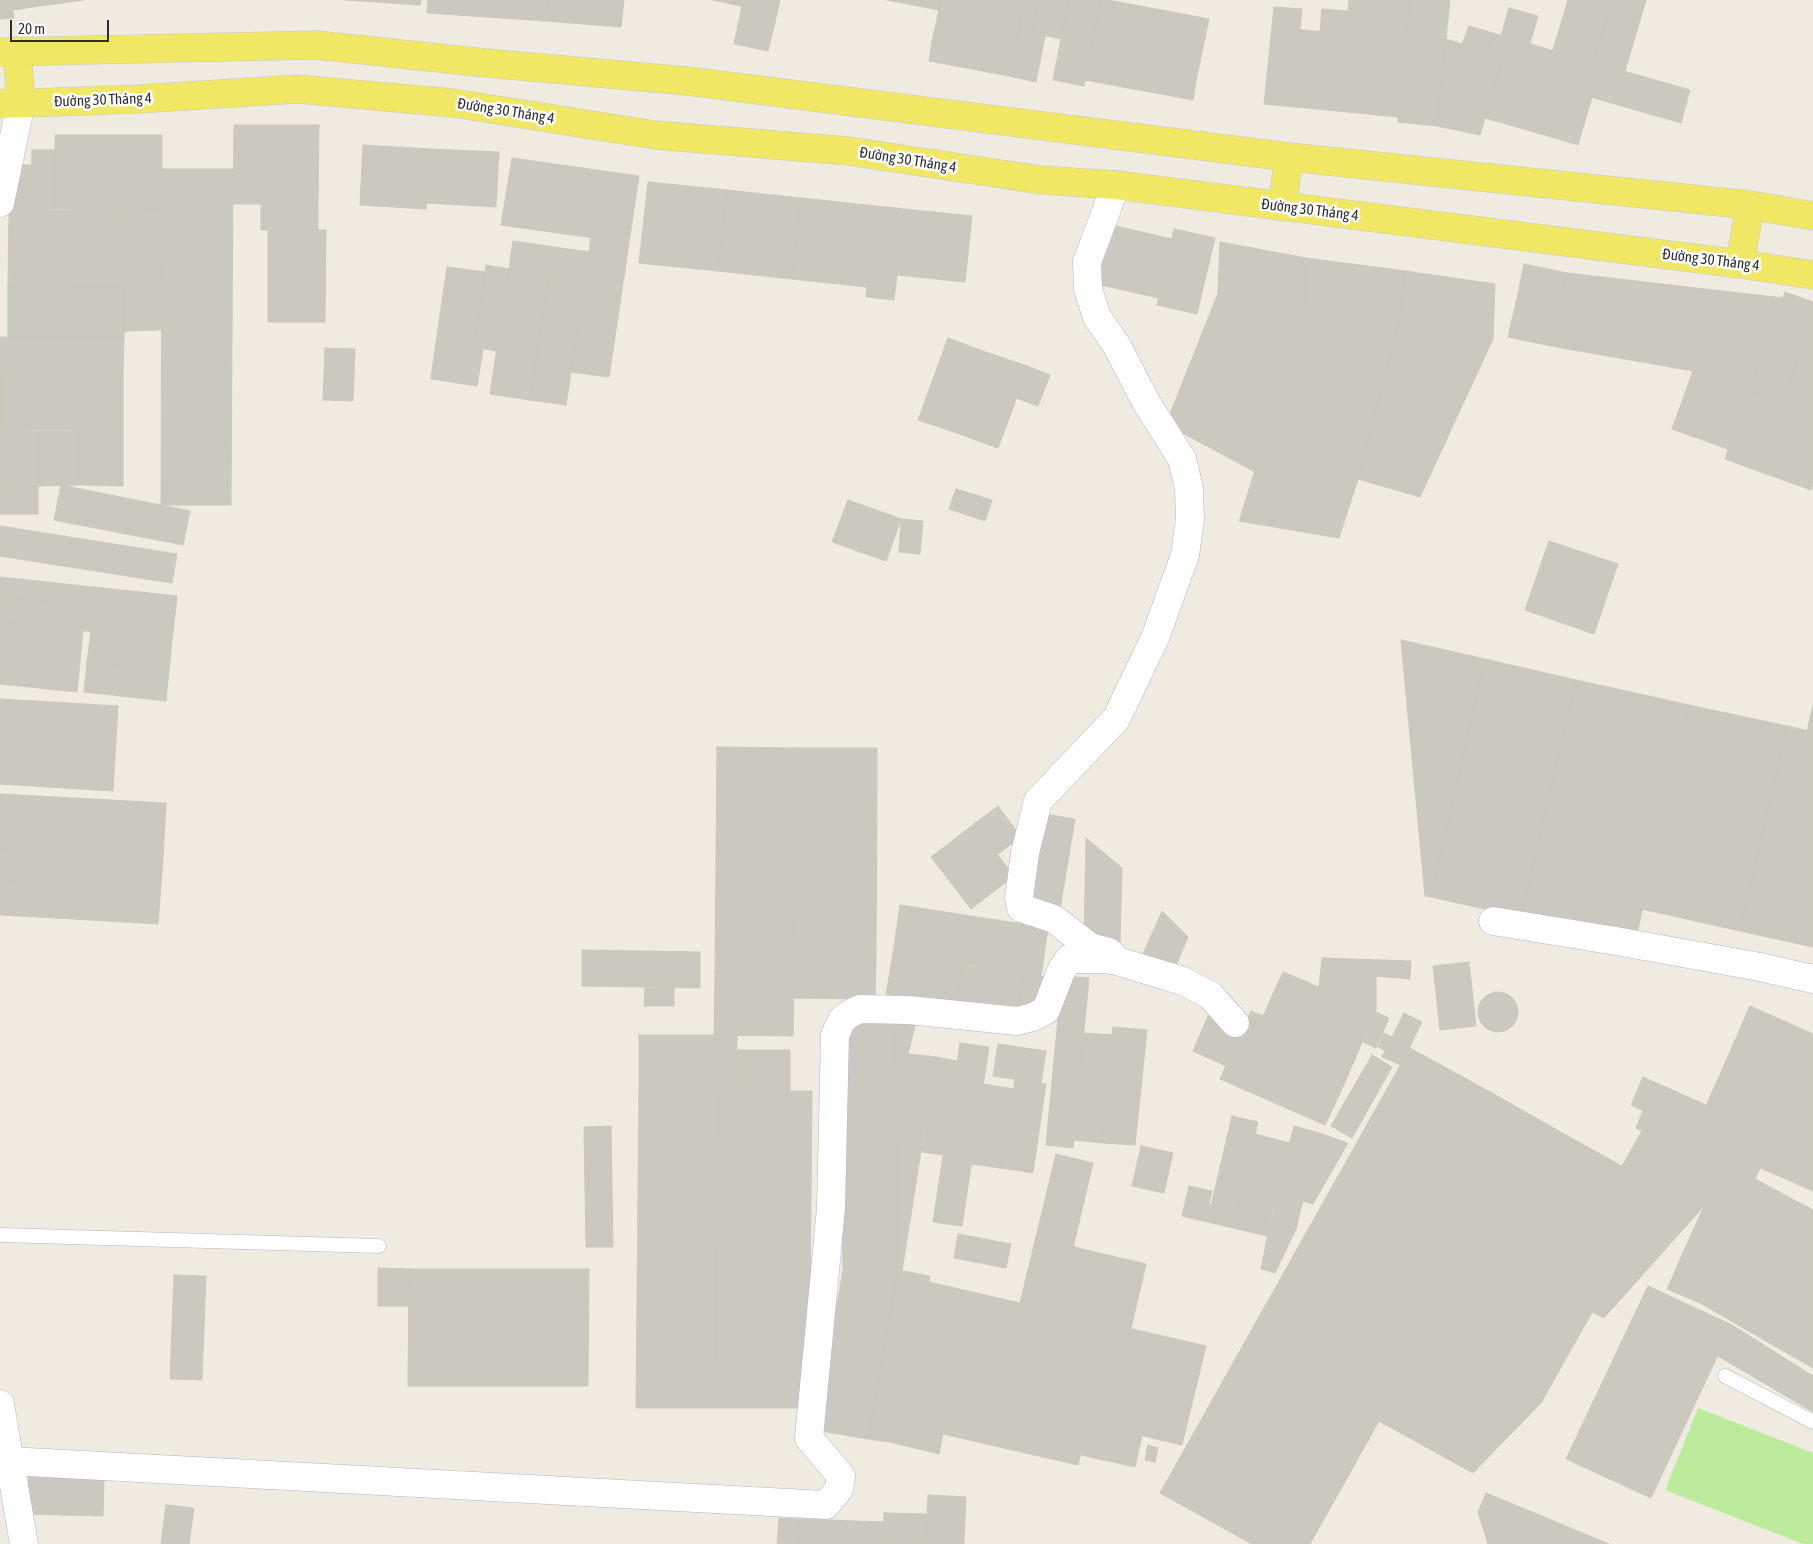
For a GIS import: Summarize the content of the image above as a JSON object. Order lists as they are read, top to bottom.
{
  "streets": {
    "main road": ["Đường 30 Tháng 4"]
  },
  "scale_bar": "20 m"
}
